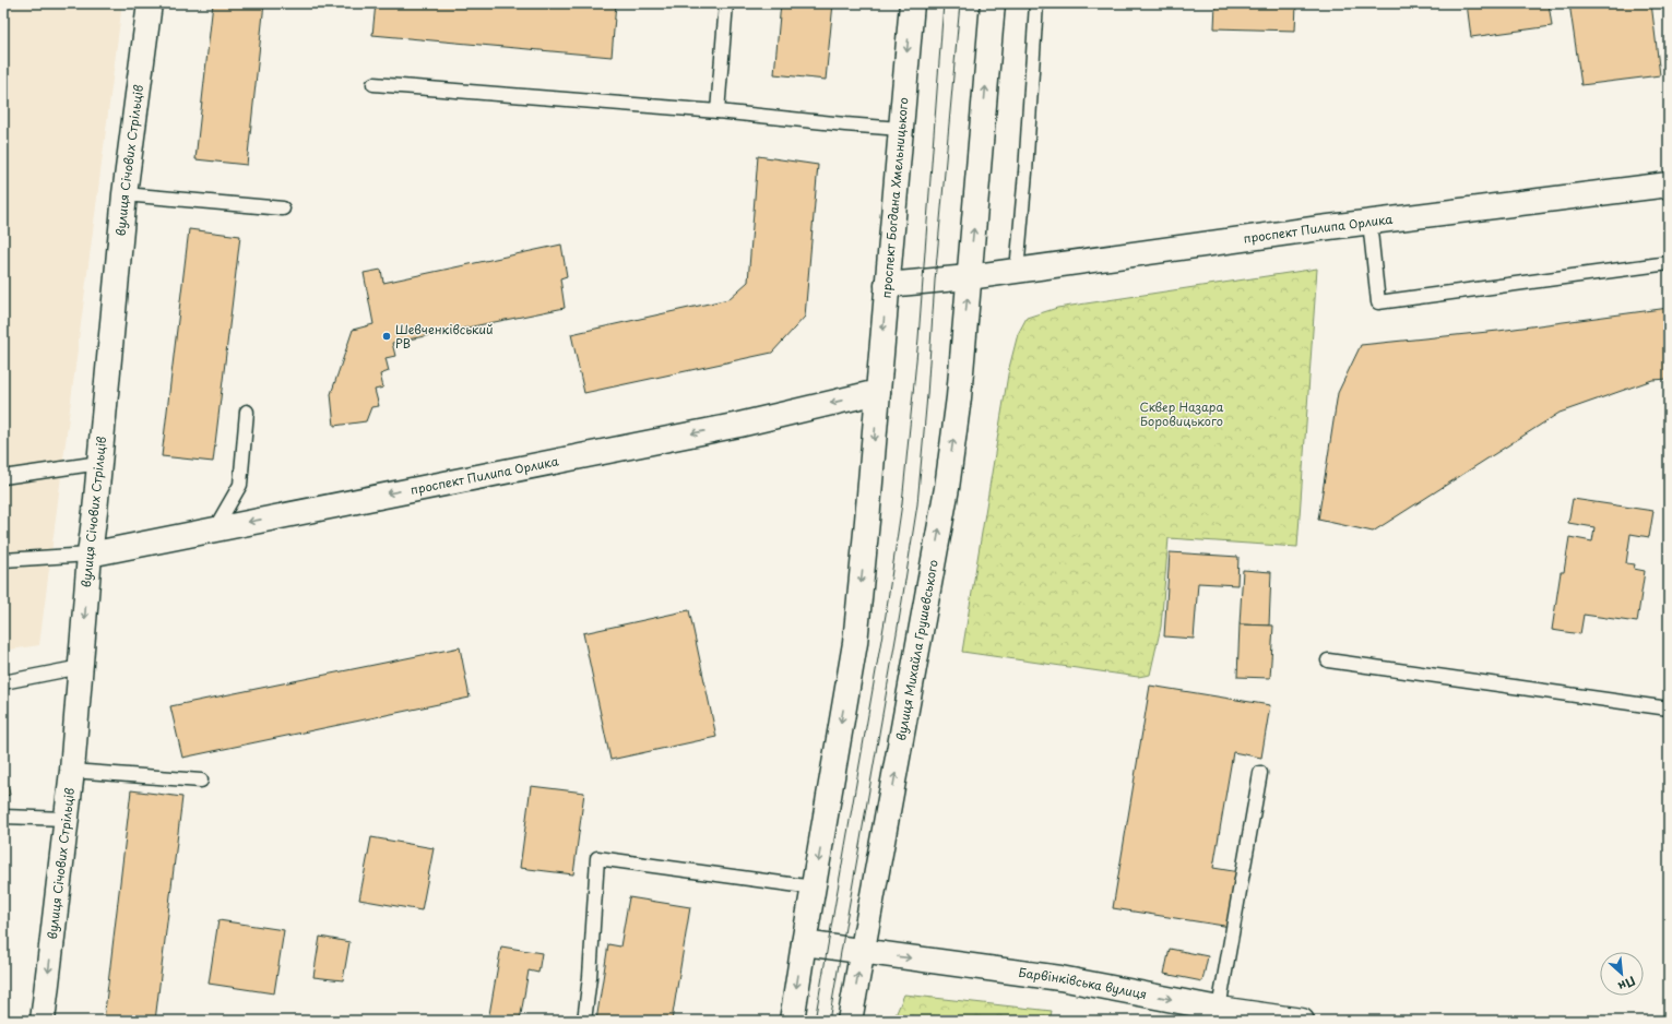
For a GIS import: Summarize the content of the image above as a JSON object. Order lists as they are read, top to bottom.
{
  "streets": {
    "main road": [
      "вулиця Січових Стрільців",
      "проспект Богдана Хмельницького",
      "проспект Пилипа Орлика",
      "вулиця Михайла Грушевського",
      "Барвінківська вулиця"
    ]
  },
  "crossings": [
    ["вулиця Січових Стрільців", "проспект Пилипа Орлика"],
    ["проспект Богдана Хмельницького", "проспект Пилипа Орлика"],
    ["проспект Пилипа Орлика", "вулиця Михайла Грушевського"],
    ["вулиця Михайла Грушевського", "Барвінківська вулиця"]
  ],
  "one_way": ["проспект Пилипа Орлика", "Барвінківська вулиця"],
  "parks": ["Сквер Назара Боровицького"],
  "places": ["Шевченківський РВ"],
  "north": "bottom right"
}
